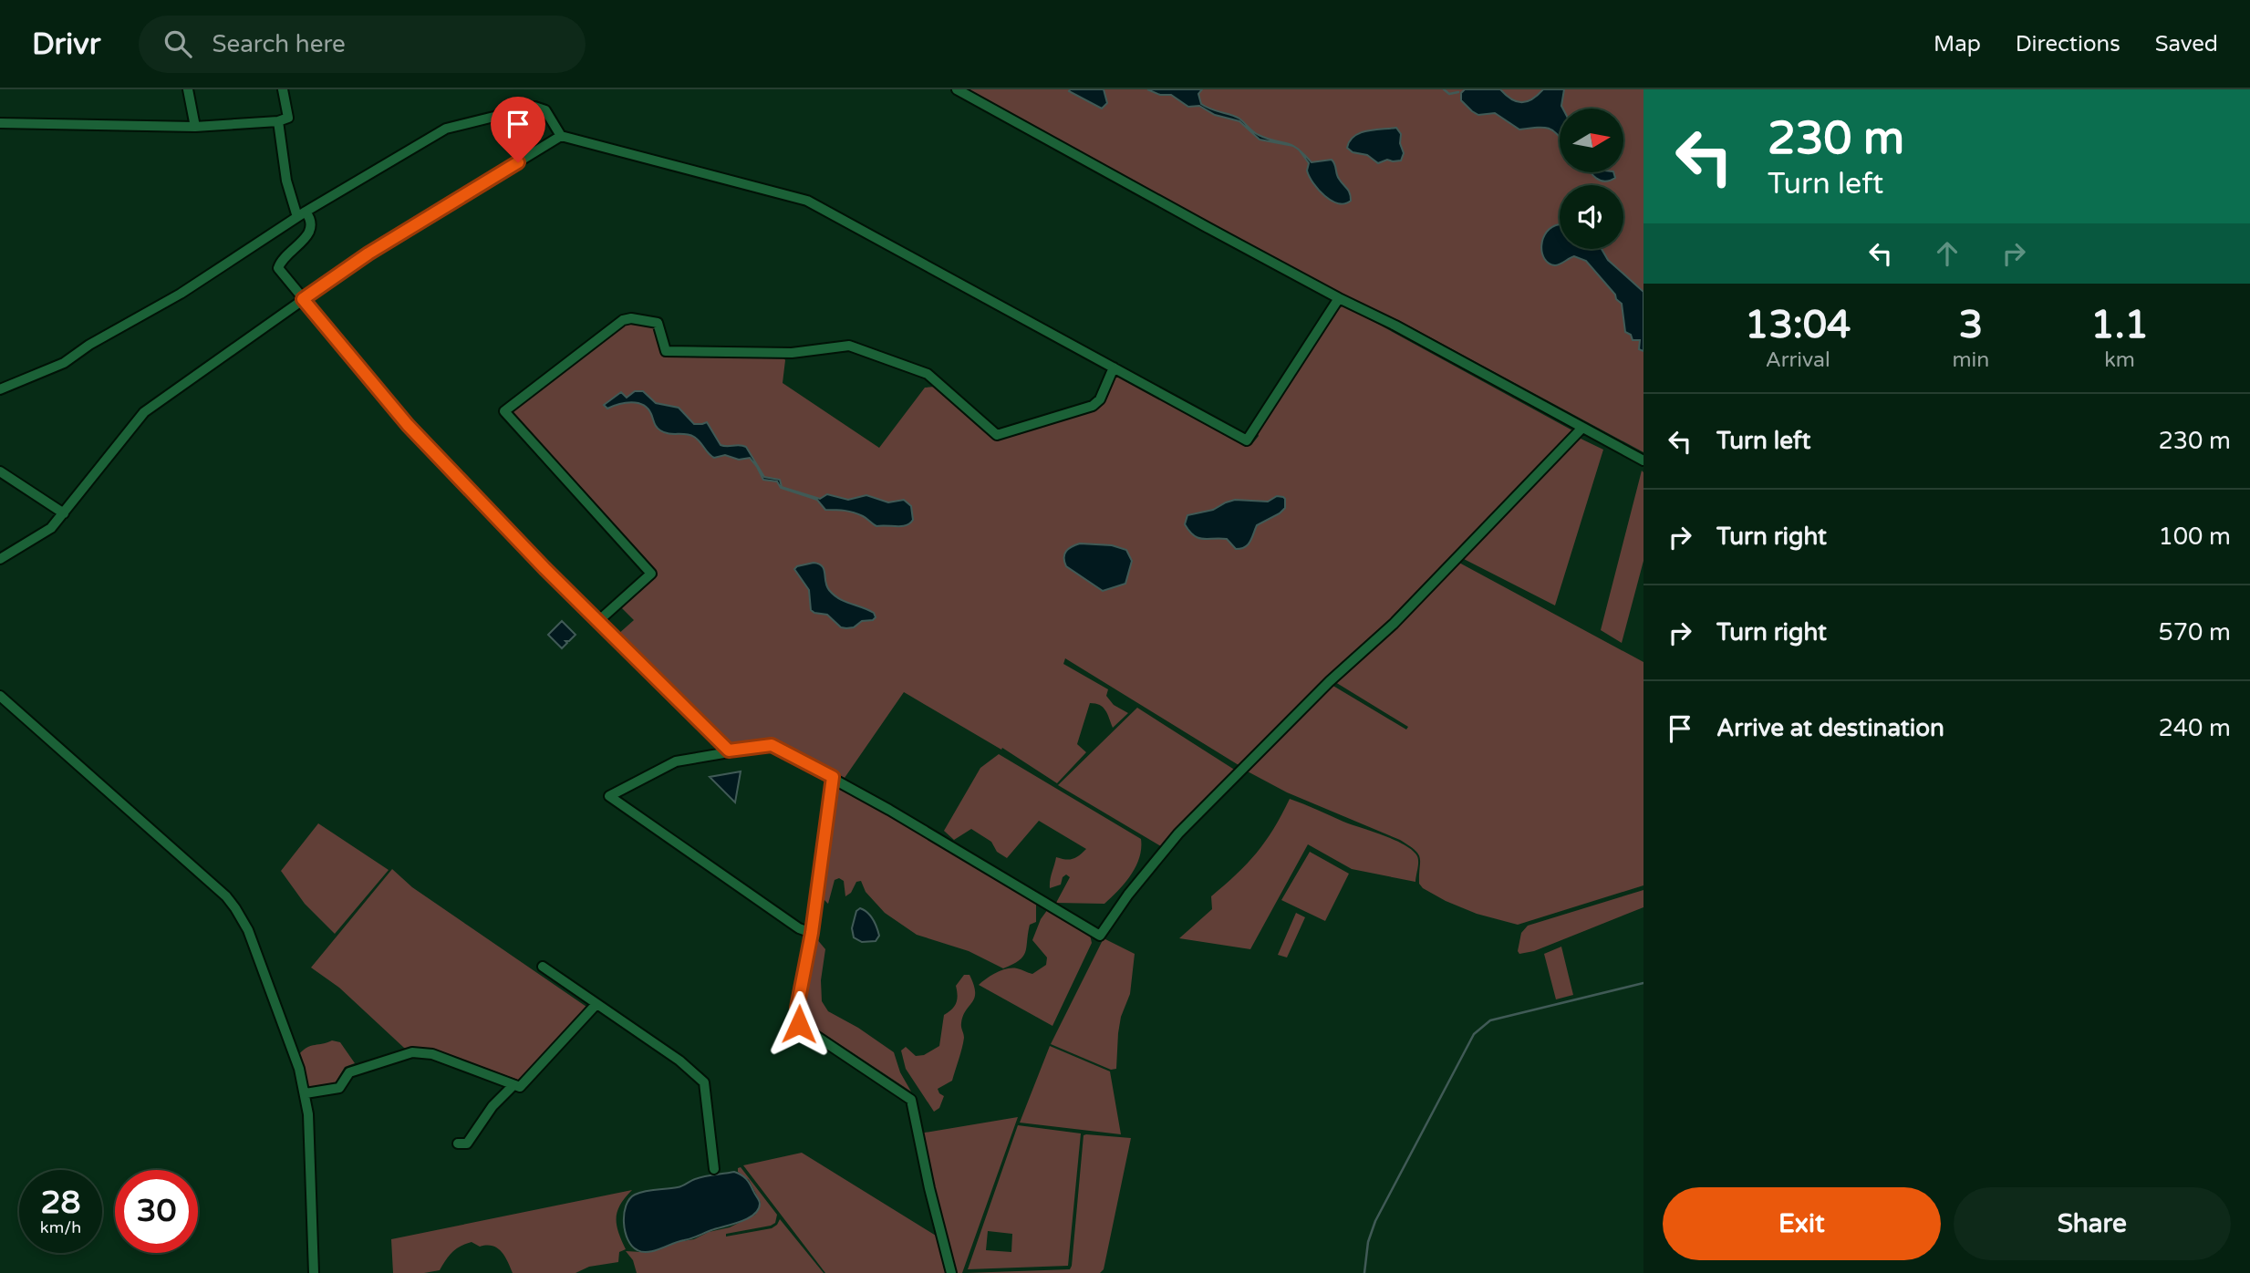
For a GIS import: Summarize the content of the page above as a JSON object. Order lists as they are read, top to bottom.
{
  "north": "right",
  "page": {
    "header": "Drivr",
    "search": "Search here",
    "nav": ["Map", "Directions", "Saved"],
    "turn": ["230 m", "Turn left"],
    "eta": [
      "13:04",
      "Arrival",
      "3",
      "min",
      "1.1",
      "km"
    ],
    "list": [
      {
        "name": "Turn left",
        "value": "230 m"
      },
      {
        "name": "Turn right",
        "value": "100 m"
      },
      {
        "name": "Turn right",
        "value": "570 m"
      },
      {
        "name": "Arrive at destination",
        "value": "240 m"
      }
    ],
    "speed": "28 km/h",
    "limit": "30",
    "buttons": ["Exit", "Share"]
  }
}
